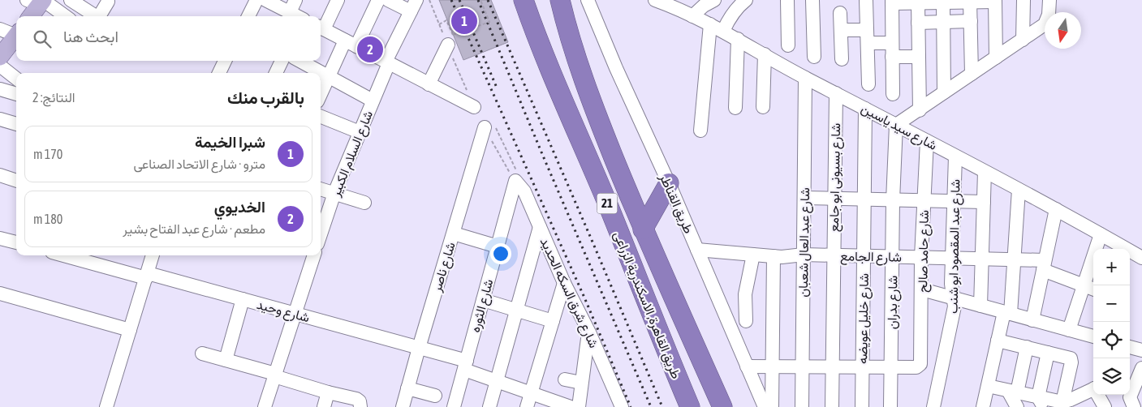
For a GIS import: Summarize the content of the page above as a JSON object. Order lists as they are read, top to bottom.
{
  "streets": {
    "highway": ["21", "طريق القاهرة, الاسكندرية الزراعى"],
    "street": [
      "شارع سيد ياسين",
      "شارع السلام الكبير",
      "شارع بسيونى ابو جامع",
      "طريق القناطر",
      "شارع عبد العال شعبان",
      "شارع عبد المقصود ابو شنب",
      "شارع حامد صالح",
      "شارع الجامع",
      "شارع ناصر",
      "شارع شرق السكه الحديد",
      "شارع بدران",
      "شارع الثوره",
      "شارع وحيد",
      "شارع خليل عويضه"
    ]
  },
  "crossings": [
    ["شارع سيد ياسين", "شارع بسيونى ابو جامع"],
    ["شارع سيد ياسين", "شارع عبد العال شعبان"],
    ["شارع سيد ياسين", "شارع عبد المقصود ابو شنب"],
    ["شارع سيد ياسين", "شارع حامد صالح"],
    ["شارع سيد ياسين", "شارع بدران"],
    ["شارع سيد ياسين", "شارع خليل عويضه"],
    ["شارع بسيونى ابو جامع", "شارع الجامع"],
    ["طريق القناطر", "شارع الجامع"],
    ["شارع عبد العال شعبان", "شارع الجامع"],
    ["شارع عبد المقصود ابو شنب", "شارع الجامع"],
    ["شارع حامد صالح", "شارع الجامع"],
    ["شارع حامد صالح", "شارع بدران"],
    ["شارع الجامع", "شارع بدران"],
    ["شارع الجامع", "شارع خليل عويضه"],
    ["شارع ناصر", "شارع وحيد"],
    ["شارع شرق السكه الحديد", "شارع الثوره"],
    ["شارع الثوره", "شارع وحيد"]
  ],
  "north": "bottom",
  "page": {
    "pins": ["1", "2"],
    "search": "ابحث هنا",
    "heading": ["بالقرب منك", "النتائج: 2"],
    "list": [
      {
        "mark": "1",
        "name": "شبرا الخيمة",
        "note": "مترو · شارع الاتحاد الصناعى",
        "value": "170 m"
      },
      {
        "mark": "2",
        "name": "الخديوي",
        "note": "مطعم · شارع عبد الفتاح بشير",
        "value": "180 m"
      }
    ],
    "map_buttons": ["+", "−"]
  }
}
